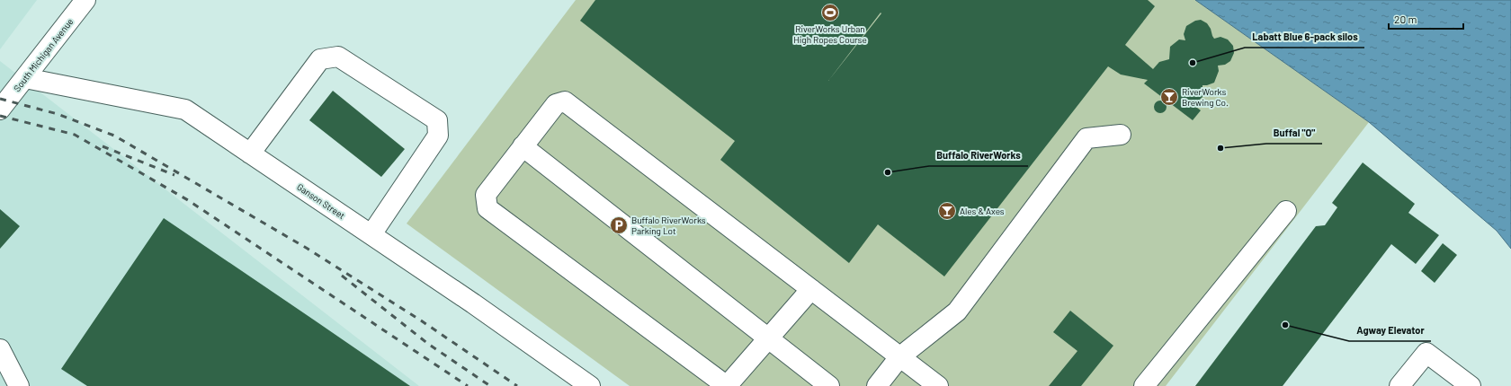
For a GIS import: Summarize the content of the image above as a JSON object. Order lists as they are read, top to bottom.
{
  "streets": {
    "street": ["South Michigan Avenue", "Ganson Street"]
  },
  "crossings": [
    ["South Michigan Avenue", "Ganson Street"]
  ],
  "places": {
    "sports": ["RiverWorks Urban High Ropes Course"],
    "other": [
      "Labatt Blue 6-pack silos",
      "Buffal \"O\"",
      "Buffalo RiverWorks",
      "Agway Elevator"
    ],
    "bar": ["RiverWorks Brewing Co.", "Ales & Axes"],
    "parking": ["Buffalo RiverWorks Parking Lot"]
  },
  "scale_bar": "20 m"
}
